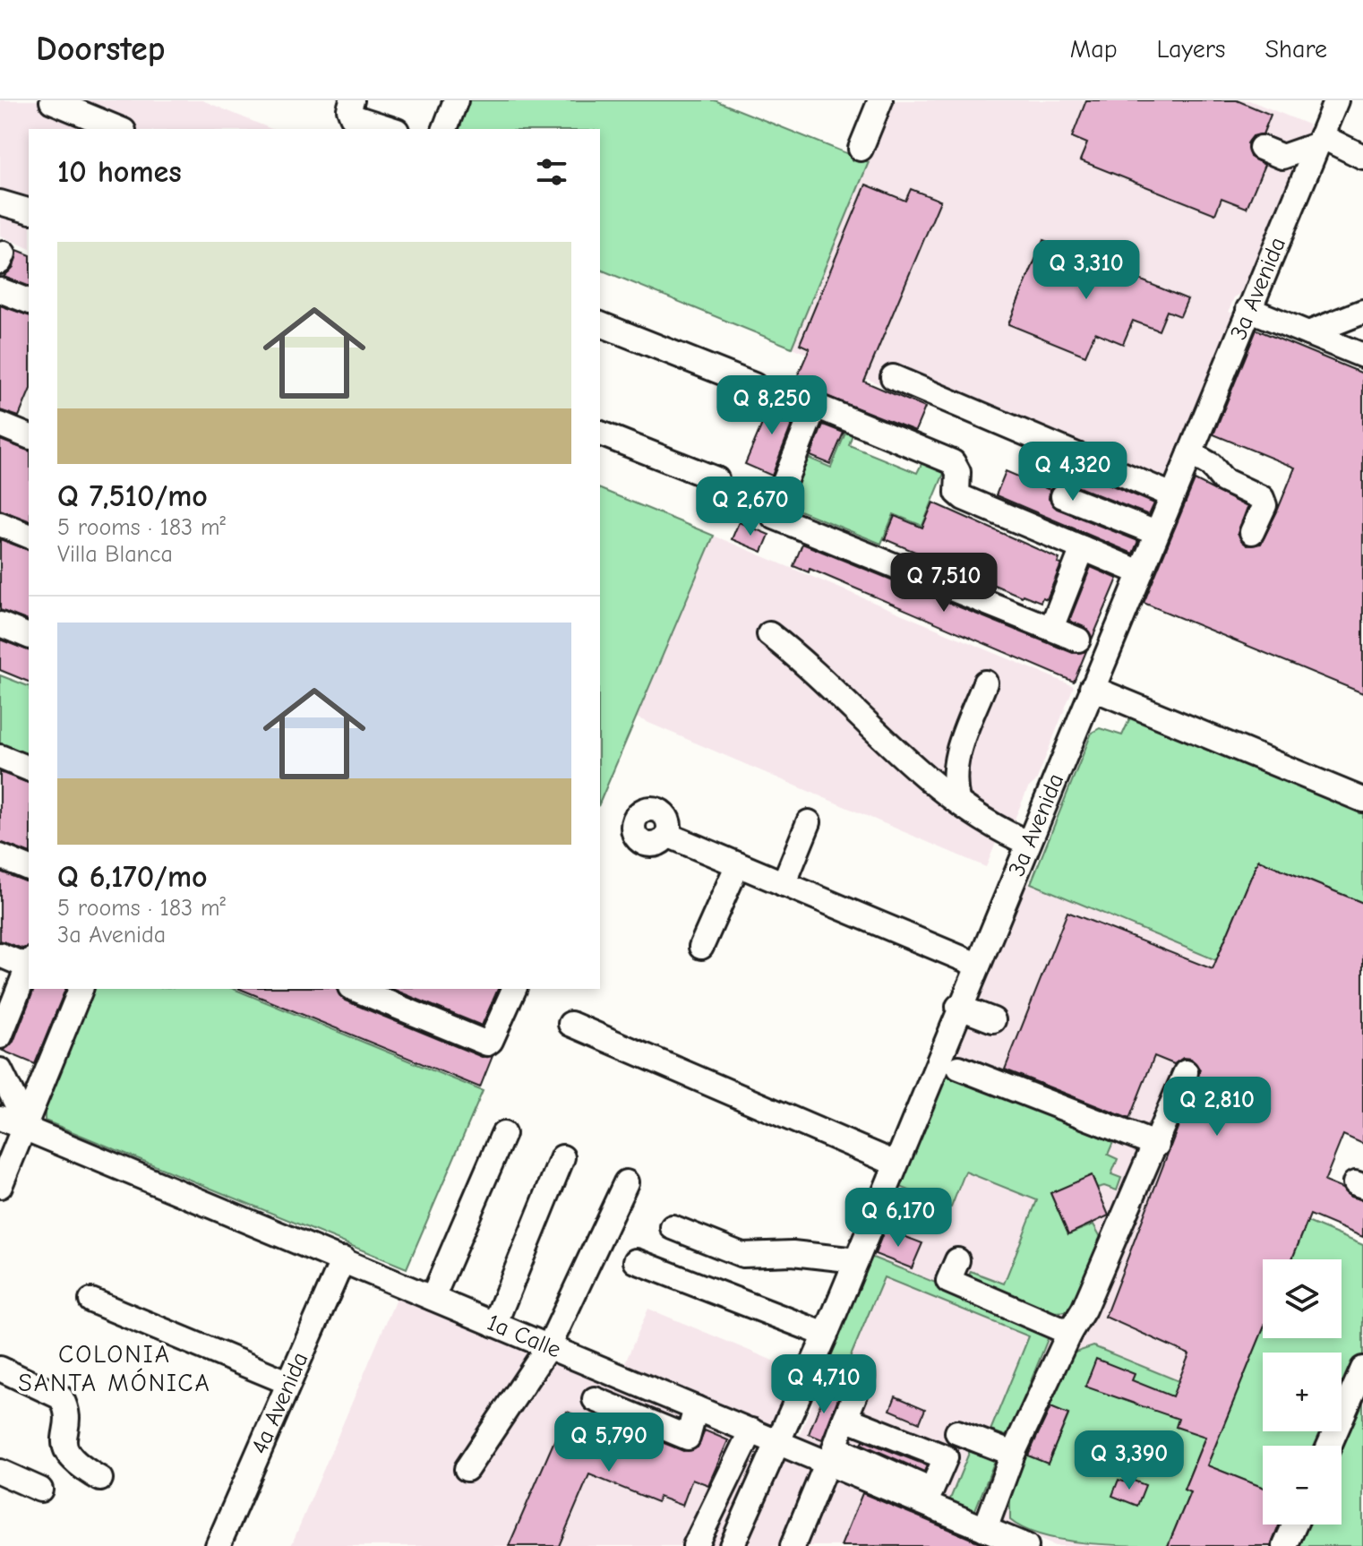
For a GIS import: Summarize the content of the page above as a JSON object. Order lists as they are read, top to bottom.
{
  "streets": {
    "street": ["3a Avenida", "1a Calle", "4a Avenida"]
  },
  "crossings": [
    ["3a Avenida", "1a Calle"],
    ["1a Calle", "4a Avenida"]
  ],
  "districts": ["COLONIA SANTA MÓNICA"],
  "page": {
    "header": "Doorstep",
    "nav": ["Map", "Layers", "Share"],
    "heading": "10 homes",
    "list": [
      {
        "name": "Q 7,510/mo",
        "note": "5 rooms · 183 m² · Villa Blanca"
      },
      {
        "name": "Q 6,170/mo",
        "note": "5 rooms · 183 m² · 3a Avenida"
      }
    ],
    "price": [
      "Q 3,310",
      "Q 8,250",
      "Q 4,320",
      "Q 2,670",
      "Q 7,510",
      "Q 2,810",
      "Q 6,170",
      "Q 4,710",
      "Q 5,790",
      "Q 3,390"
    ],
    "map_buttons": ["+", "−"]
  }
}
